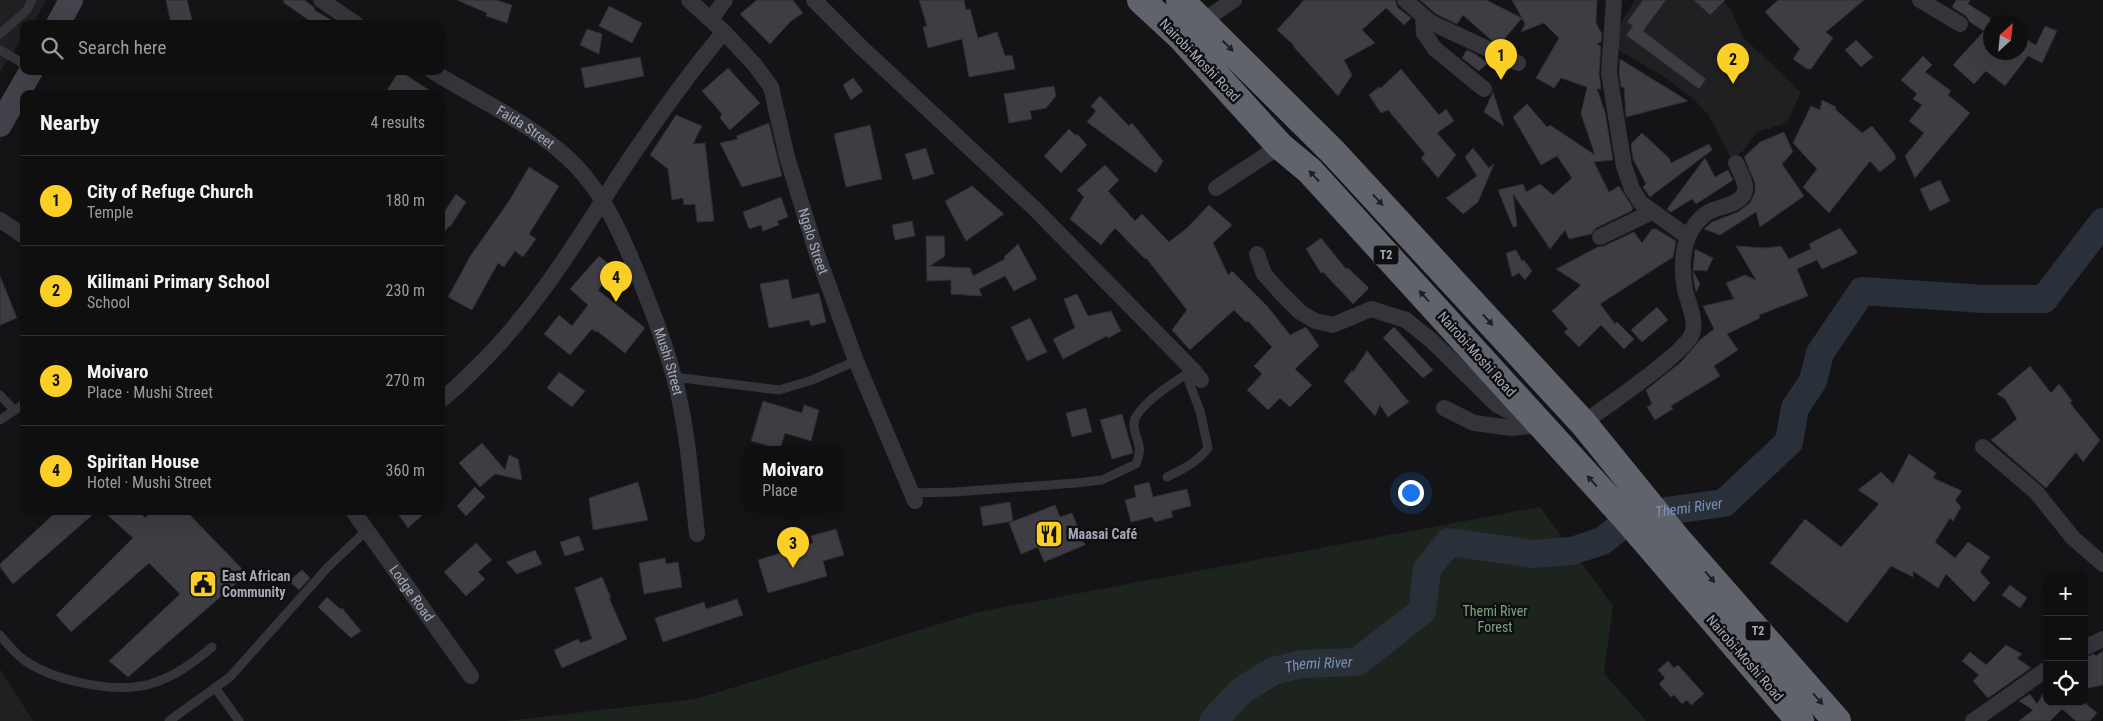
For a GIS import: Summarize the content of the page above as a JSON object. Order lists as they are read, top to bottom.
{
  "streets": {
    "highway": ["Nairobi-Moshi Road", "T2"],
    "street": [
      "Faida Street",
      "Ngalo Street",
      "Mushi Street",
      "Lodge Road"
    ]
  },
  "crossings": [
    ["Faida Street", "Mushi Street"]
  ],
  "water": ["Themi River"],
  "parks": ["Themi River Forest"],
  "places": {
    "restaurant": ["Maasai Café"],
    "public building": ["East African Community"]
  },
  "north": "top right",
  "page": {
    "search": "Search here",
    "pins": [
      "1",
      "2",
      "4",
      "3"
    ],
    "heading": ["Nearby", "4 results"],
    "list": [
      {
        "mark": "1",
        "name": "City of Refuge Church",
        "note": "Temple",
        "value": "180 m"
      },
      {
        "mark": "2",
        "name": "Kilimani Primary School",
        "note": "School",
        "value": "230 m"
      },
      {
        "mark": "3",
        "name": "Moivaro",
        "note": "Place · Mushi Street",
        "value": "270 m"
      },
      {
        "mark": "4",
        "name": "Spiritan House",
        "note": "Hotel · Mushi Street",
        "value": "360 m"
      }
    ],
    "popup": ["Moivaro", "Place"],
    "map_buttons": ["+", "−"]
  }
}
